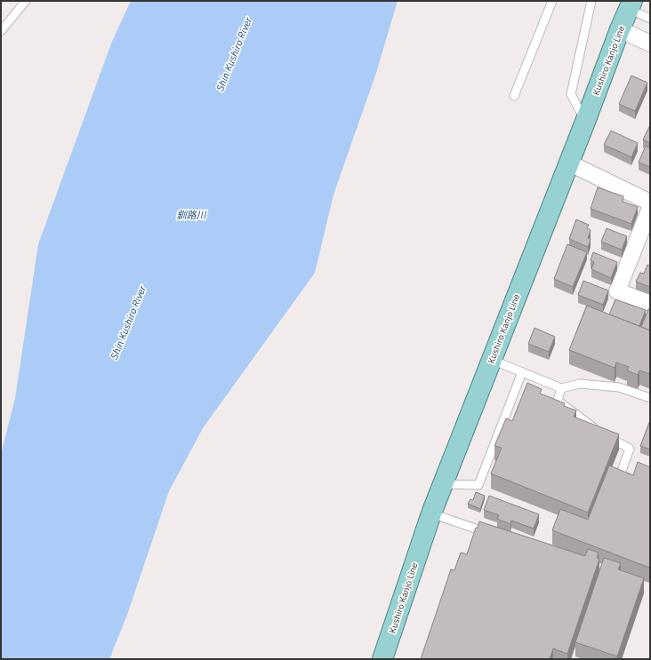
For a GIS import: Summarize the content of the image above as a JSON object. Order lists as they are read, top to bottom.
{
  "streets": {
    "main road": ["Kushiro Kanjo Line"]
  },
  "water": ["Shin Kushiro River", "釧路川"]
}
